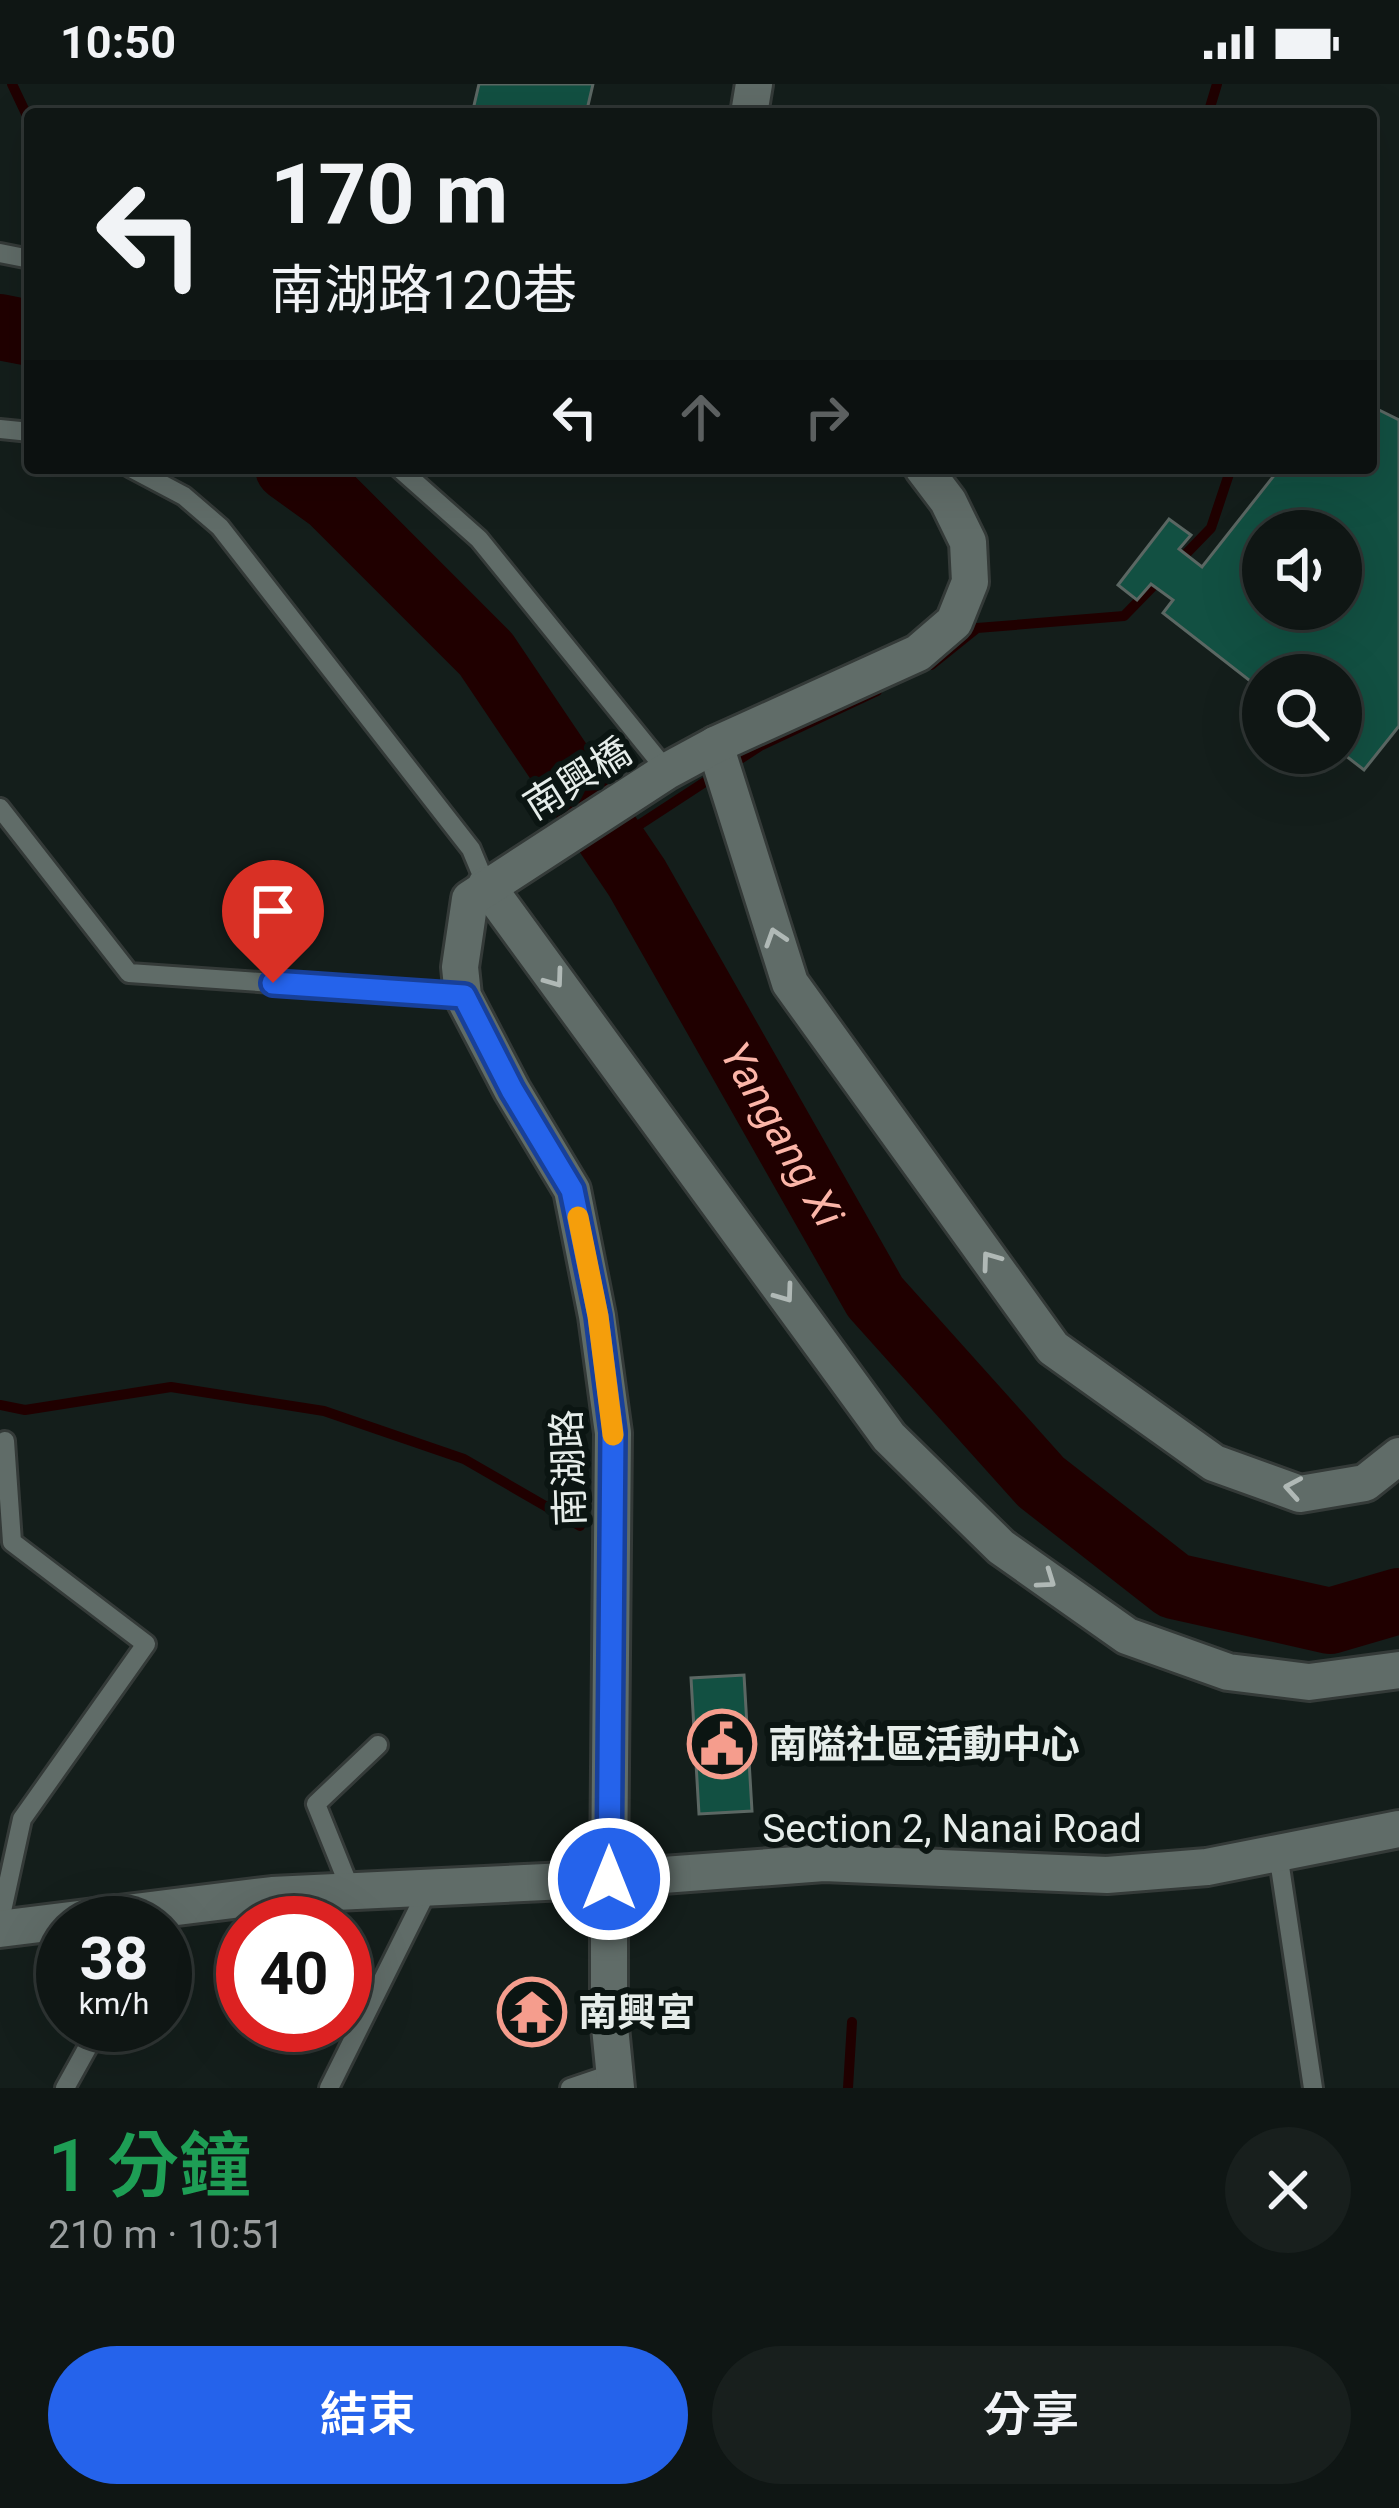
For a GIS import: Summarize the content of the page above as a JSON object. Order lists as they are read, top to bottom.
{
  "streets": {
    "street": ["南興橋", "南湖路", "Section 2, Nanai Road"]
  },
  "crossings": [
    ["南興橋", "南湖路"],
    ["南湖路", "Section 2, Nanai Road"]
  ],
  "water": ["Yangang Xi"],
  "places": {
    "public building": ["南隘社區活動中心"],
    "temple": ["南興宮"]
  },
  "page": {
    "status": "10:50",
    "turn": ["170 m", "南湖路120巷"],
    "speed": "38 km/h",
    "limit": "40",
    "heading": ["1 分鐘", "210 m · 10:51"],
    "buttons": ["結束", "分享"]
  }
}
